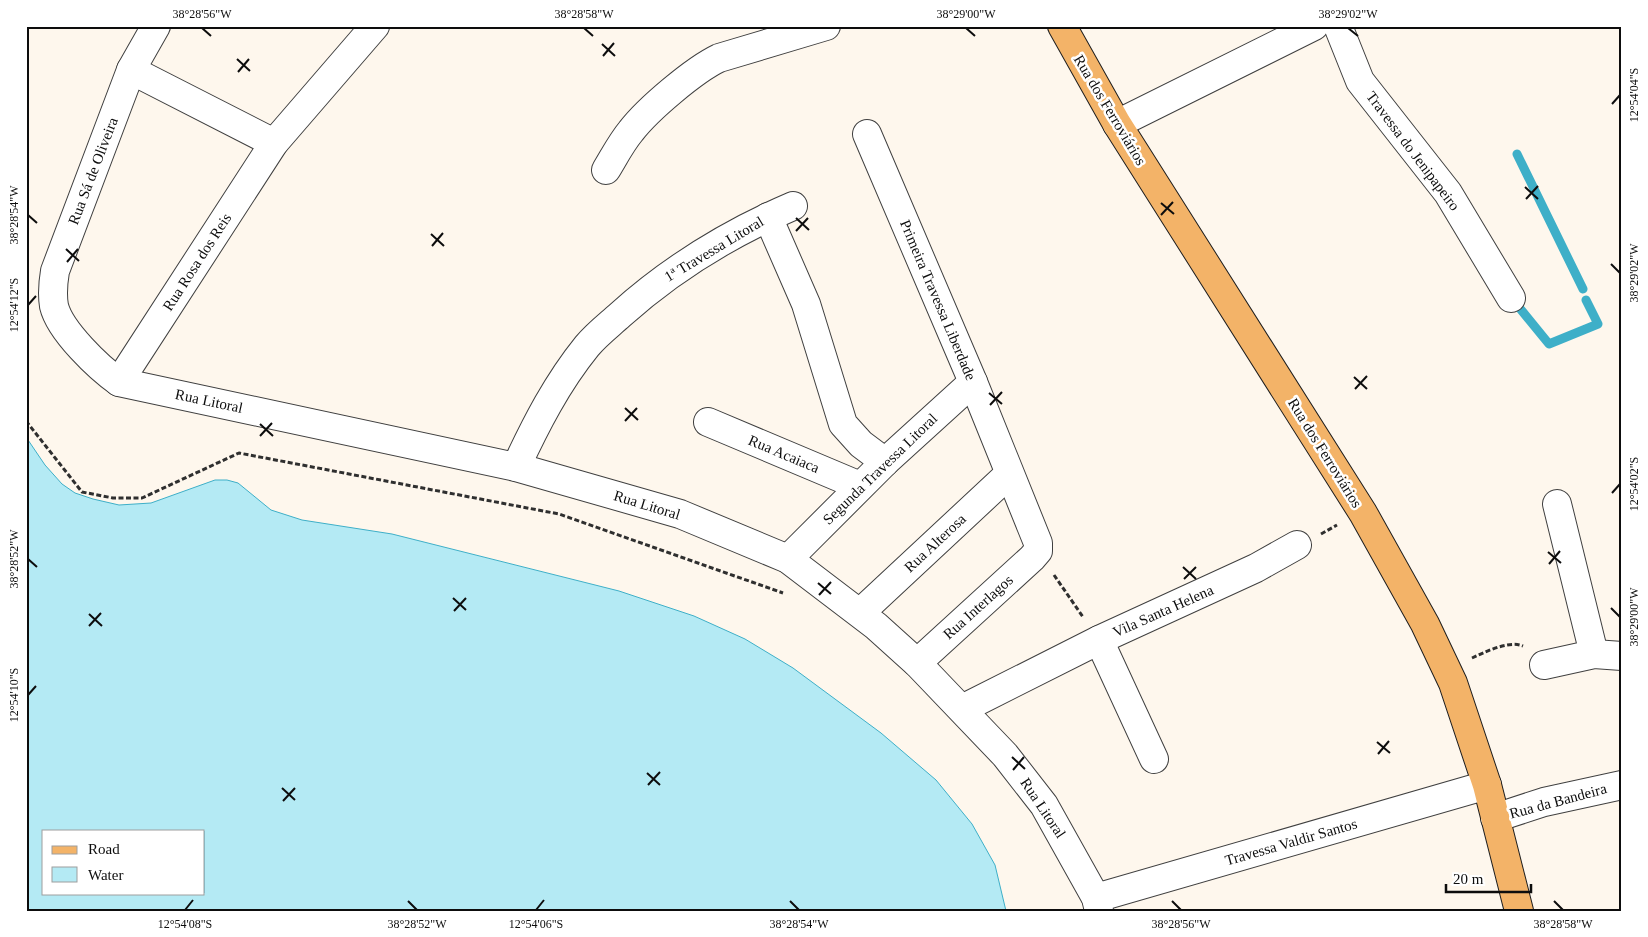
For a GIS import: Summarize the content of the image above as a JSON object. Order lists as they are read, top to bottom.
{
  "streets": {
    "main road": ["Rua dos Ferroviários"],
    "street": [
      "Travessa do Jenipapeiro",
      "Rua Sá de Oliveira",
      "1ª Travessa Litoral",
      "Rua Rosa dos Reis",
      "Primeira Travessa Liberdade",
      "Rua Litoral",
      "Rua Acaiaca",
      "Segunda Travessa Litoral",
      "Rua Alterosa",
      "Rua Interlagos",
      "Vila Santa Helena",
      "Rua da Bandeira",
      "Travessa Valdir Santos"
    ]
  },
  "crossings": [
    ["Rua dos Ferroviários", "Rua da Bandeira"],
    ["Rua dos Ferroviários", "Travessa Valdir Santos"],
    ["Rua Sá de Oliveira", "Rua Litoral"],
    ["1ª Travessa Litoral", "Rua Litoral"],
    ["Rua Rosa dos Reis", "Rua Litoral"],
    ["Primeira Travessa Liberdade", "Segunda Travessa Litoral"],
    ["Primeira Travessa Liberdade", "Rua Alterosa"],
    ["Primeira Travessa Liberdade", "Rua Interlagos"],
    ["Rua Litoral", "Segunda Travessa Litoral"],
    ["Rua Litoral", "Rua Alterosa"],
    ["Rua Litoral", "Rua Interlagos"],
    ["Rua Litoral", "Vila Santa Helena"],
    ["Rua Litoral", "Travessa Valdir Santos"],
    ["Rua Acaiaca", "Segunda Travessa Litoral"]
  ],
  "legend": ["Road", "Water"],
  "scale_bar": "20 m",
  "coordinates": [
    "38°28'56\"W",
    "38°28'58\"W",
    "38°29'00\"W",
    "38°29'02\"W",
    "12°54'04\"S",
    "38°28'54\"W",
    "12°54'12\"S",
    "12°54'02\"S",
    "38°28'52\"W",
    "12°54'10\"S",
    "12°54'08\"S",
    "12°54'06\"S"
  ]
}
